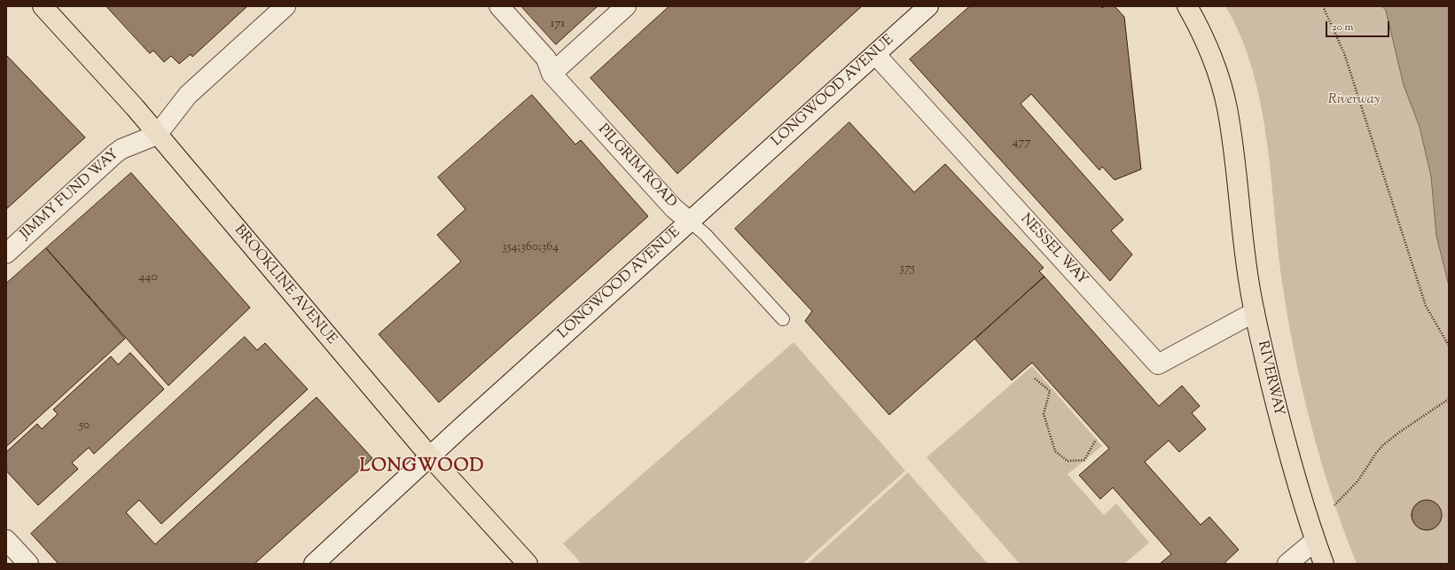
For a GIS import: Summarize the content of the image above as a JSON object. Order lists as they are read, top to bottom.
{
  "streets": {
    "highway": ["BROOKLINE AVENUE", "RIVERWAY"],
    "street": [
      "LONGWOOD AVENUE",
      "PILGRIM ROAD",
      "JIMMY FUND WAY",
      "NESSEL WAY"
    ]
  },
  "crossings": [
    ["LONGWOOD AVENUE", "PILGRIM ROAD"],
    ["LONGWOOD AVENUE", "NESSEL WAY"],
    ["LONGWOOD AVENUE", "BROOKLINE AVENUE"],
    ["JIMMY FUND WAY", "BROOKLINE AVENUE"],
    ["NESSEL WAY", "RIVERWAY"]
  ],
  "districts": ["LONGWOOD"],
  "parks": ["Riverway"],
  "house_numbers": [
    "171",
    "477",
    "354;360;364",
    "375",
    "440",
    "50"
  ],
  "scale_bar": "20 m"
}
